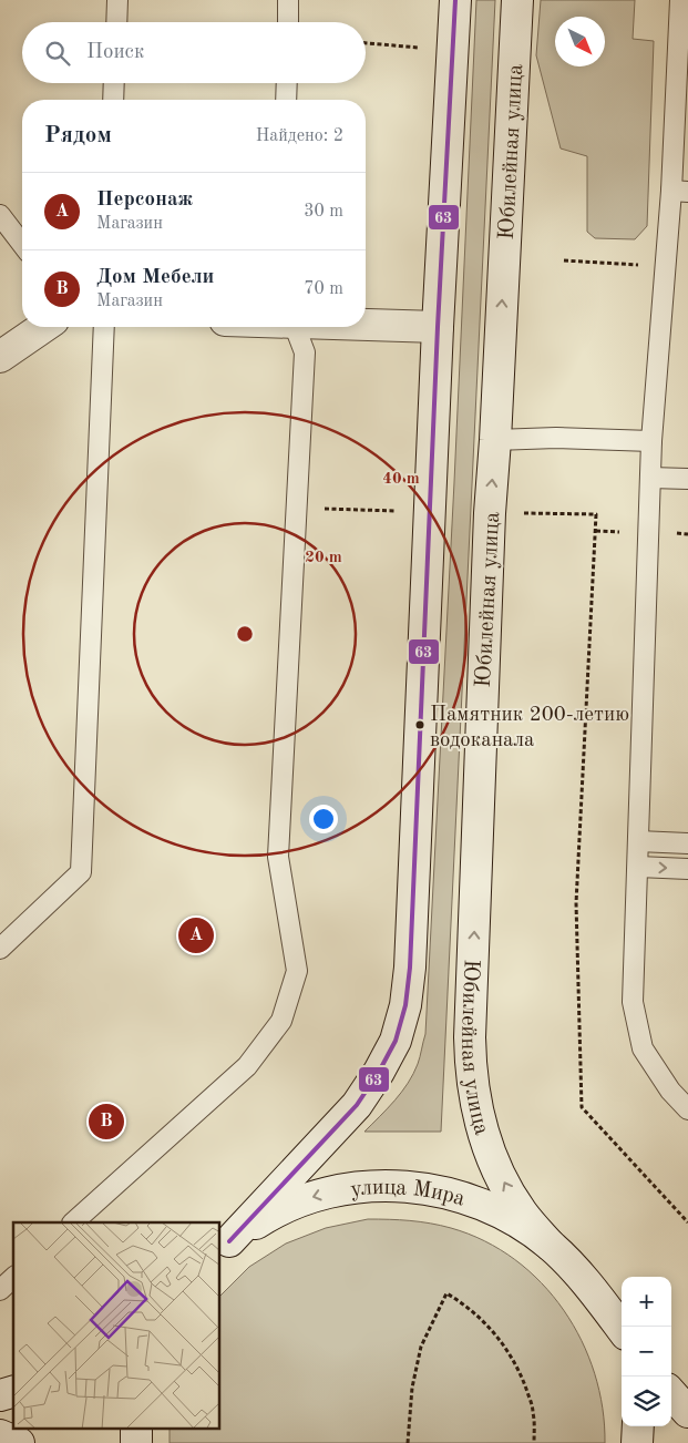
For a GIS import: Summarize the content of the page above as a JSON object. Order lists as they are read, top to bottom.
{
  "streets": {
    "main road": ["Юбилейная улица", "улица Мира"]
  },
  "crossings": [
    ["Юбилейная улица", "улица Мира"]
  ],
  "one_way": ["улица Мира"],
  "places": ["Памятник 200-летию водоканала"],
  "lines": ["transit line 63"],
  "north": "bottom right",
  "page": {
    "search": "Поиск",
    "heading": ["Рядом", "Найдено: 2"],
    "list": [
      {
        "mark": "A",
        "name": "Персонаж",
        "note": "Магазин",
        "value": "30 m"
      },
      {
        "mark": "B",
        "name": "Дом Мебели",
        "note": "Магазин",
        "value": "70 m"
      }
    ],
    "pins": ["A", "B"],
    "map_buttons": ["+", "−"]
  },
  "rings": ["40 m", "20 m"]
}
